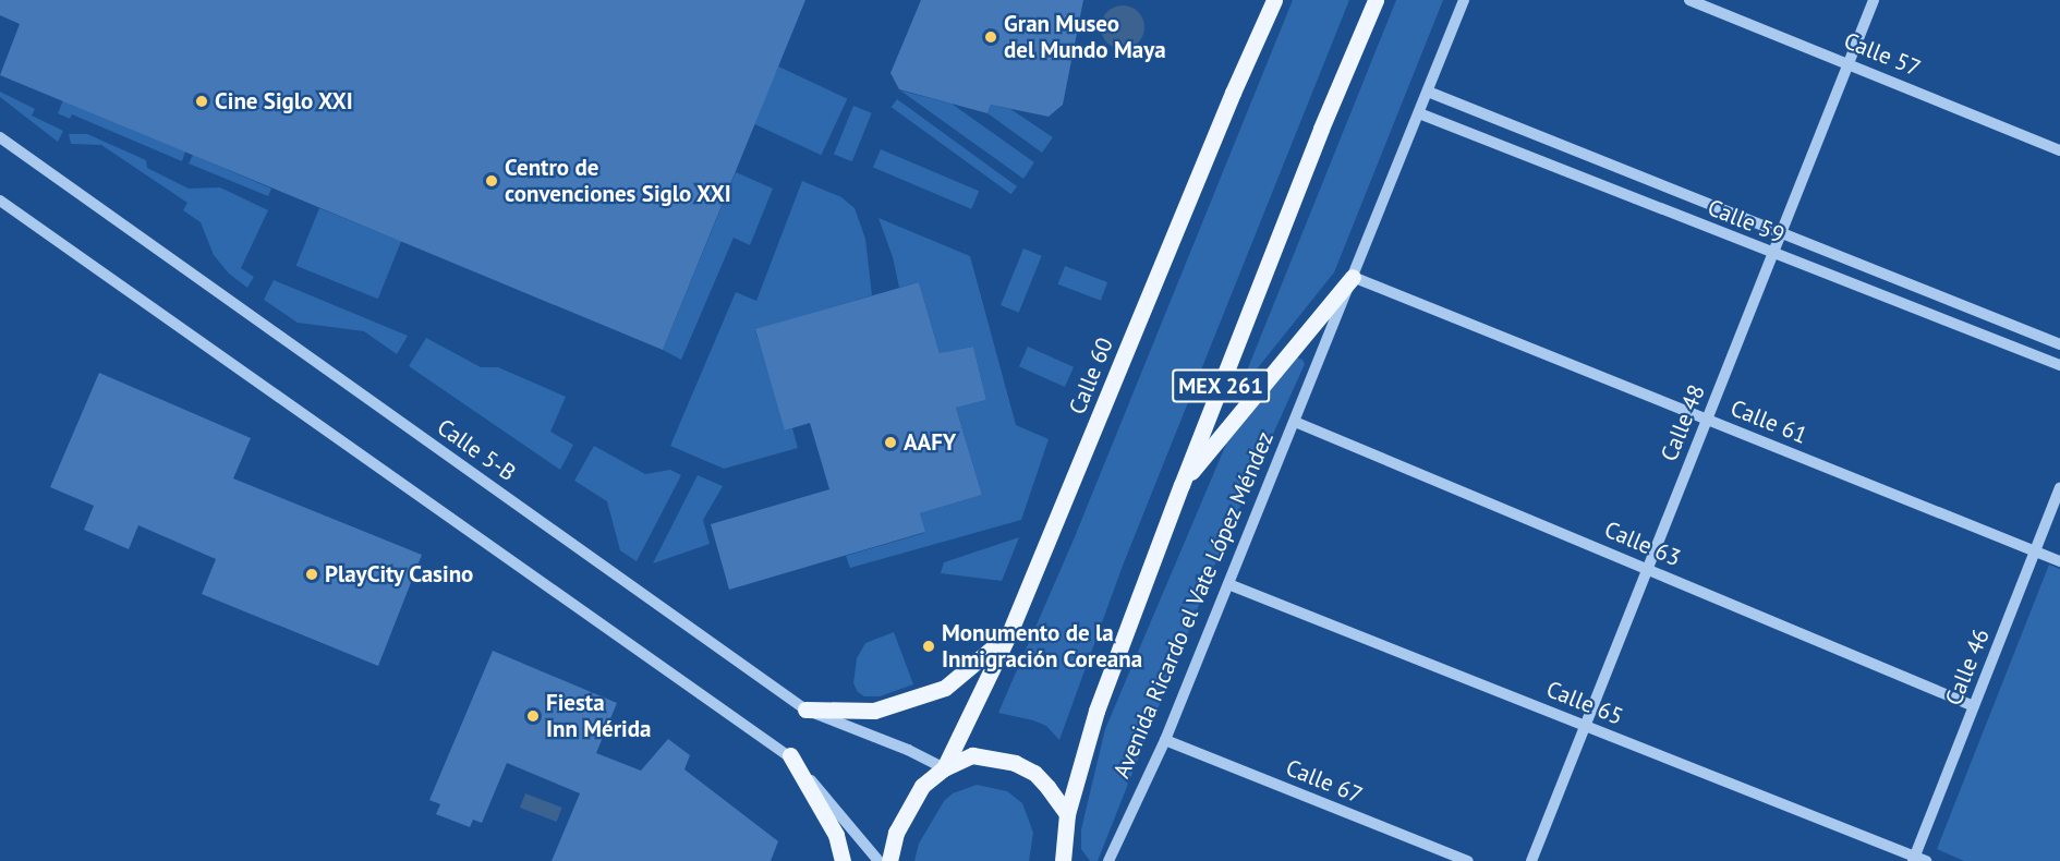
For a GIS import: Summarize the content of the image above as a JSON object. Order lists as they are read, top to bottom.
{
  "streets": {
    "main road": ["Calle 60", "MEX 261", "Avenida Ricardo el Vate López Méndez"],
    "street": [
      "Calle 57",
      "Calle 59",
      "Calle 61",
      "Calle 48",
      "Calle 5-B",
      "Calle 63",
      "Calle 46",
      "Calle 65",
      "Calle 67"
    ]
  },
  "crossings": [
    ["Calle 57", "Calle 48"],
    ["Calle 59", "Calle 48"],
    ["Calle 59", "Avenida Ricardo el Vate López Méndez"],
    ["Calle 60", "Calle 5-B"],
    ["Calle 61", "Calle 48"],
    ["Calle 61", "Avenida Ricardo el Vate López Méndez"],
    ["Calle 61", "Calle 46"],
    ["Calle 48", "Calle 63"],
    ["Calle 48", "Calle 65"],
    ["Calle 63", "Avenida Ricardo el Vate López Méndez"],
    ["Calle 63", "Calle 46"],
    ["Avenida Ricardo el Vate López Méndez", "Calle 65"],
    ["Avenida Ricardo el Vate López Méndez", "Calle 67"],
    ["Calle 46", "Calle 65"]
  ],
  "places": [
    "Gran Museo del Mundo Maya",
    "Cine Siglo XXI",
    "Centro de convenciones Siglo XXI",
    "AAFY",
    "PlayCity Casino",
    "Monumento de la Inmigración Coreana",
    "Fiesta Inn Mérida"
  ]
}
